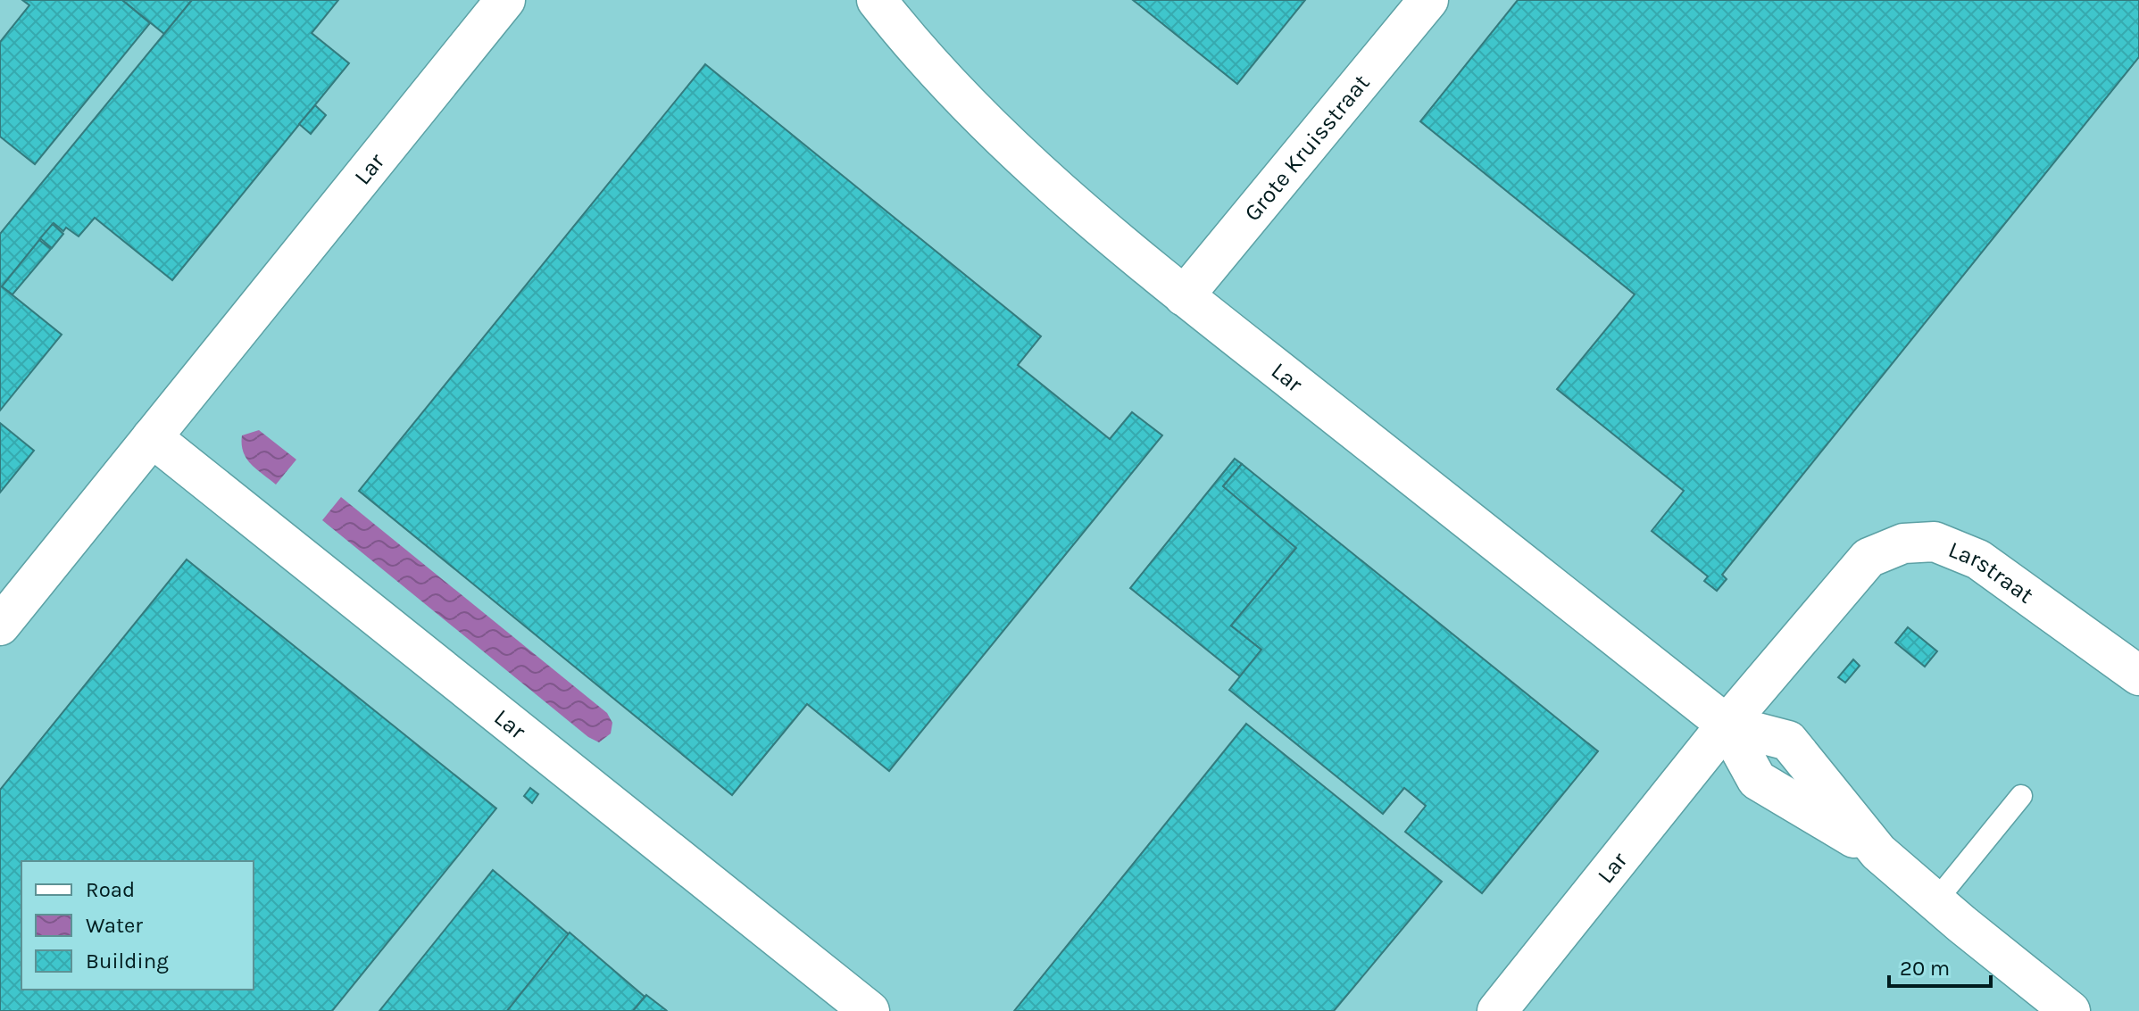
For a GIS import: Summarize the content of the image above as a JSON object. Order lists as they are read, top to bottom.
{
  "streets": {
    "street": ["Grote Kruisstraat", "Lar", "Larstraat"]
  },
  "crossings": [
    ["Grote Kruisstraat", "Lar"],
    ["Lar", "Larstraat"]
  ],
  "legend": ["Road", "Water", "Building"],
  "scale_bar": "20 m"
}
